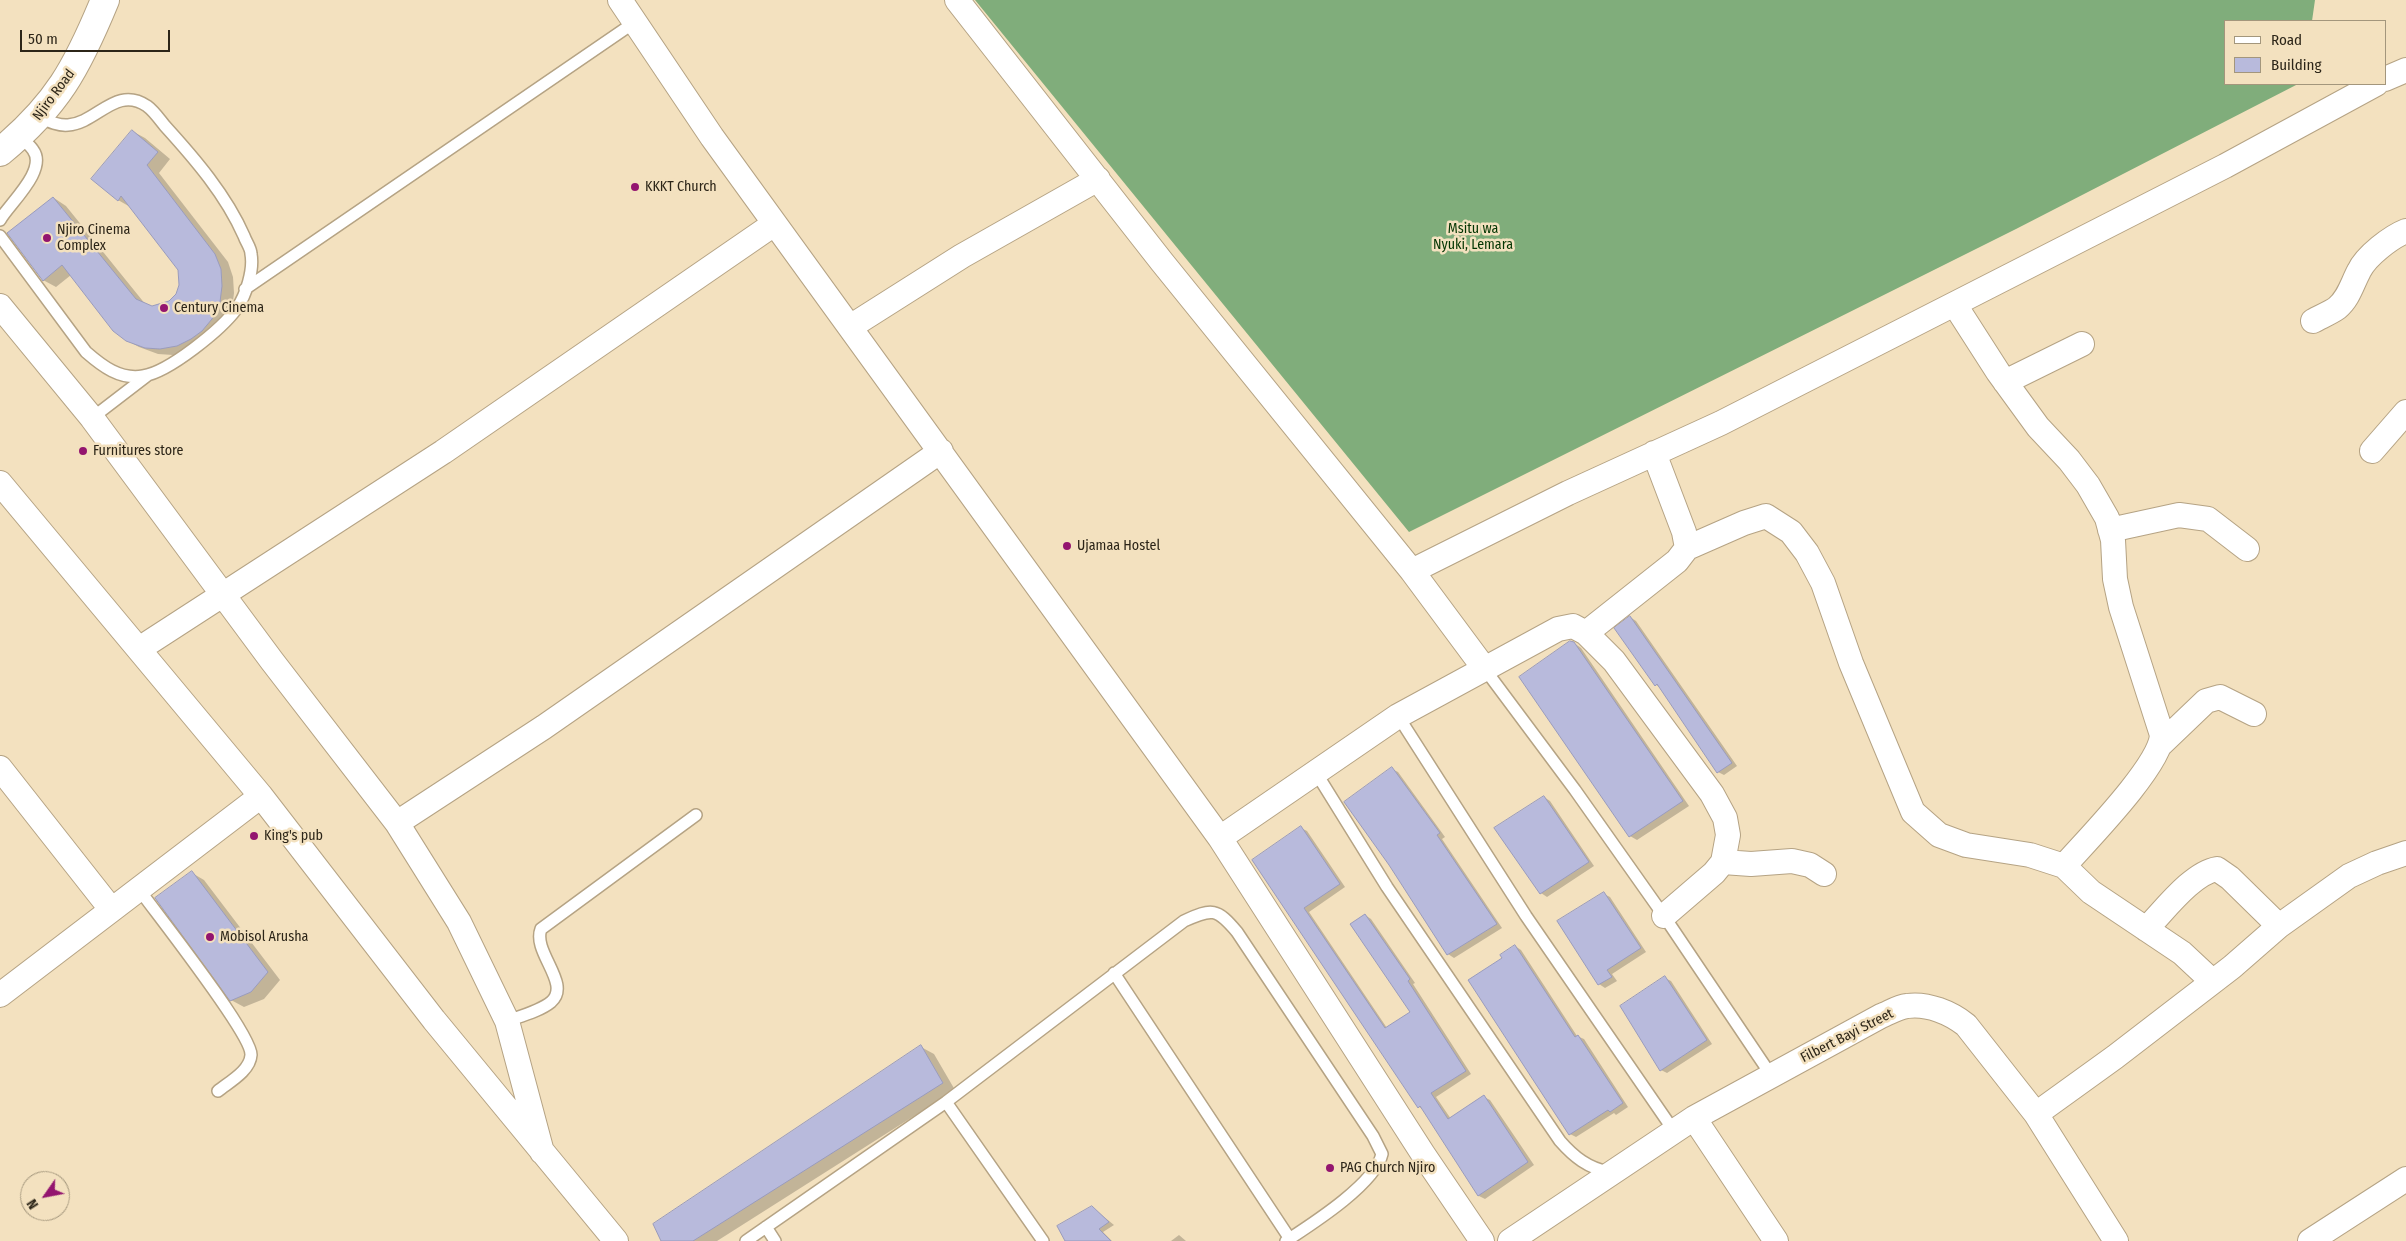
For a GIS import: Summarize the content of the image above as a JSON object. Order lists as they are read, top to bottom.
{
  "streets": {
    "street": ["Njiro Road", "Filbert Bayi Street"]
  },
  "parks": ["Msitu wa Nyuki, Lemara"],
  "places": [
    "KKKT Church",
    "Njiro Cinema Complex",
    "Century Cinema",
    "Furnitures store",
    "Ujamaa Hostel",
    "King's pub",
    "Mobisol Arusha",
    "PAG Church Njiro"
  ],
  "legend": ["Road", "Building"],
  "scale_bar": "50 m",
  "north": "bottom left"
}
